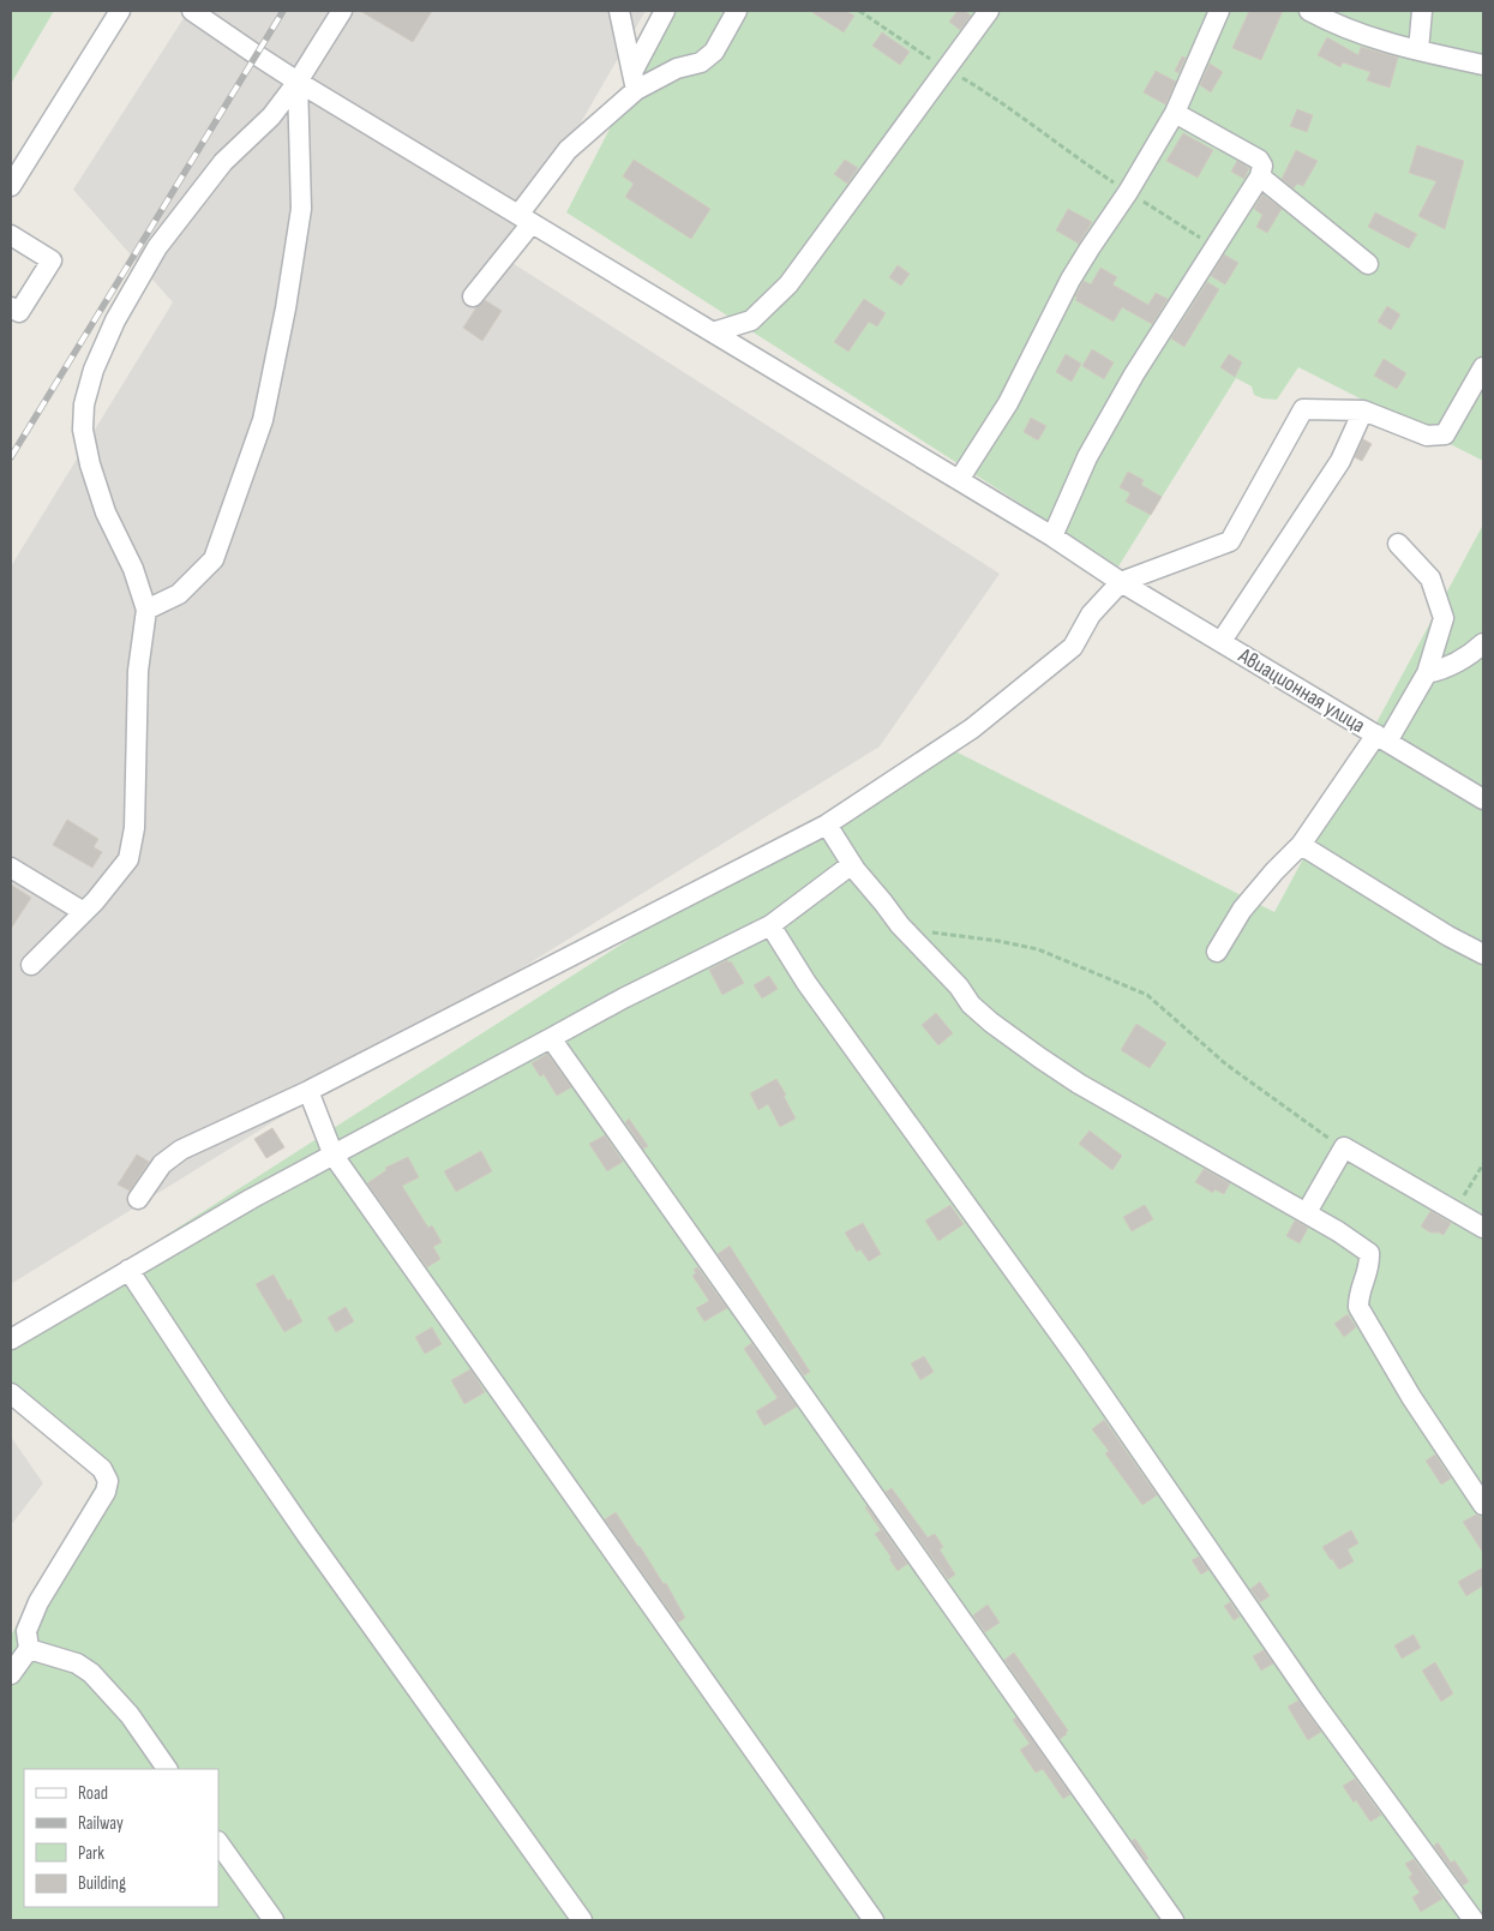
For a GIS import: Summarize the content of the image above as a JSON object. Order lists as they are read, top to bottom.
{
  "streets": {
    "street": ["Авиационная улица"]
  },
  "legend": [
    "Road",
    "Railway",
    "Park",
    "Building"
  ]
}
